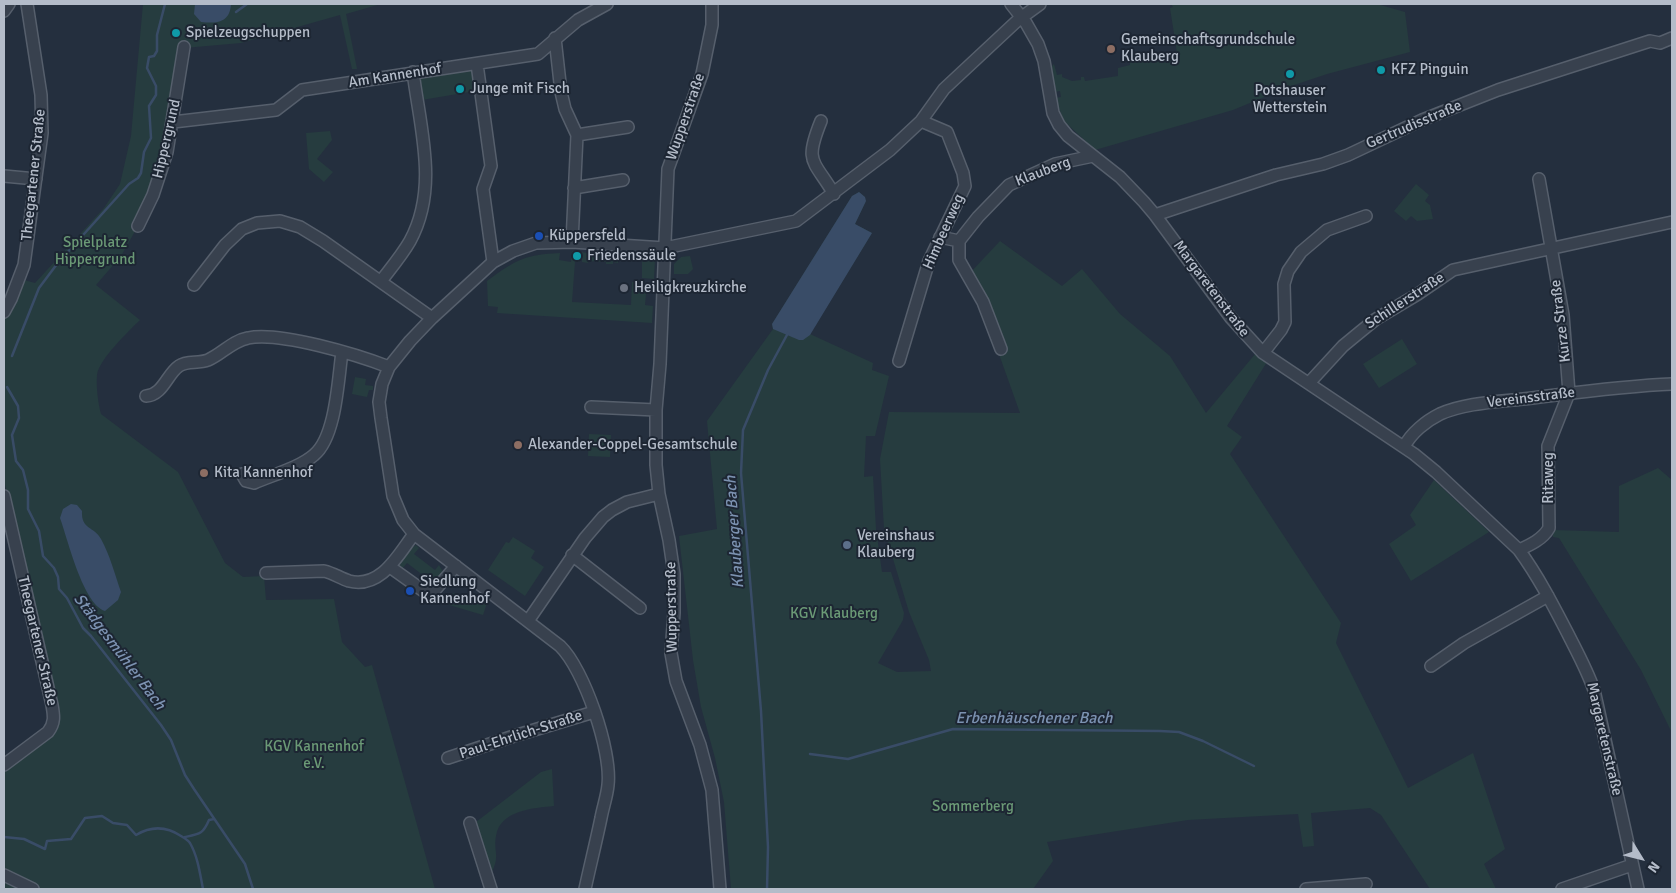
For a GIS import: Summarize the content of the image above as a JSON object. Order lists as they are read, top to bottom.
{
  "streets": {
    "street": [
      "Am Kannenhof",
      "Wupperstraße",
      "Gertrudisstraße",
      "Hippergrund",
      "Klauberg",
      "Theegartener Straße",
      "Himbeerweg",
      "Margaretenstraße",
      "Schillerstraße",
      "Kurze Straße",
      "Vereinsstraße",
      "Ritaweg",
      "Paul-Ehrlich-Straße"
    ]
  },
  "crossings": [
    ["Am Kannenhof", "Hippergrund"],
    ["Gertrudisstraße", "Margaretenstraße"],
    ["Klauberg", "Margaretenstraße"],
    ["Margaretenstraße", "Schillerstraße"],
    ["Margaretenstraße", "Vereinsstraße"],
    ["Margaretenstraße", "Ritaweg"],
    ["Schillerstraße", "Kurze Straße"],
    ["Kurze Straße", "Vereinsstraße"],
    ["Kurze Straße", "Ritaweg"],
    ["Vereinsstraße", "Ritaweg"]
  ],
  "water": ["Klauberger Bach", "Städgesmühler Bach", "Erbenhäuschener Bach"],
  "parks": [
    "Spielplatz Hippergrund",
    "KGV Klauberg",
    "KGV Kannenhof e.V.",
    "Sommerberg"
  ],
  "places": [
    "Spielzeugschuppen",
    "Gemeinschaftsgrundschule Klauberg",
    "KFZ Pinguin",
    "Potshauser Wetterstein",
    "Junge mit Fisch",
    "Küppersfeld",
    "Friedenssäule",
    "Heiligkreuzkirche",
    "Alexander-Coppel-Gesamtschule",
    "Kita Kannenhof",
    "Vereinshaus Klauberg",
    "Siedlung Kannenhof"
  ],
  "north": "bottom right"
}
